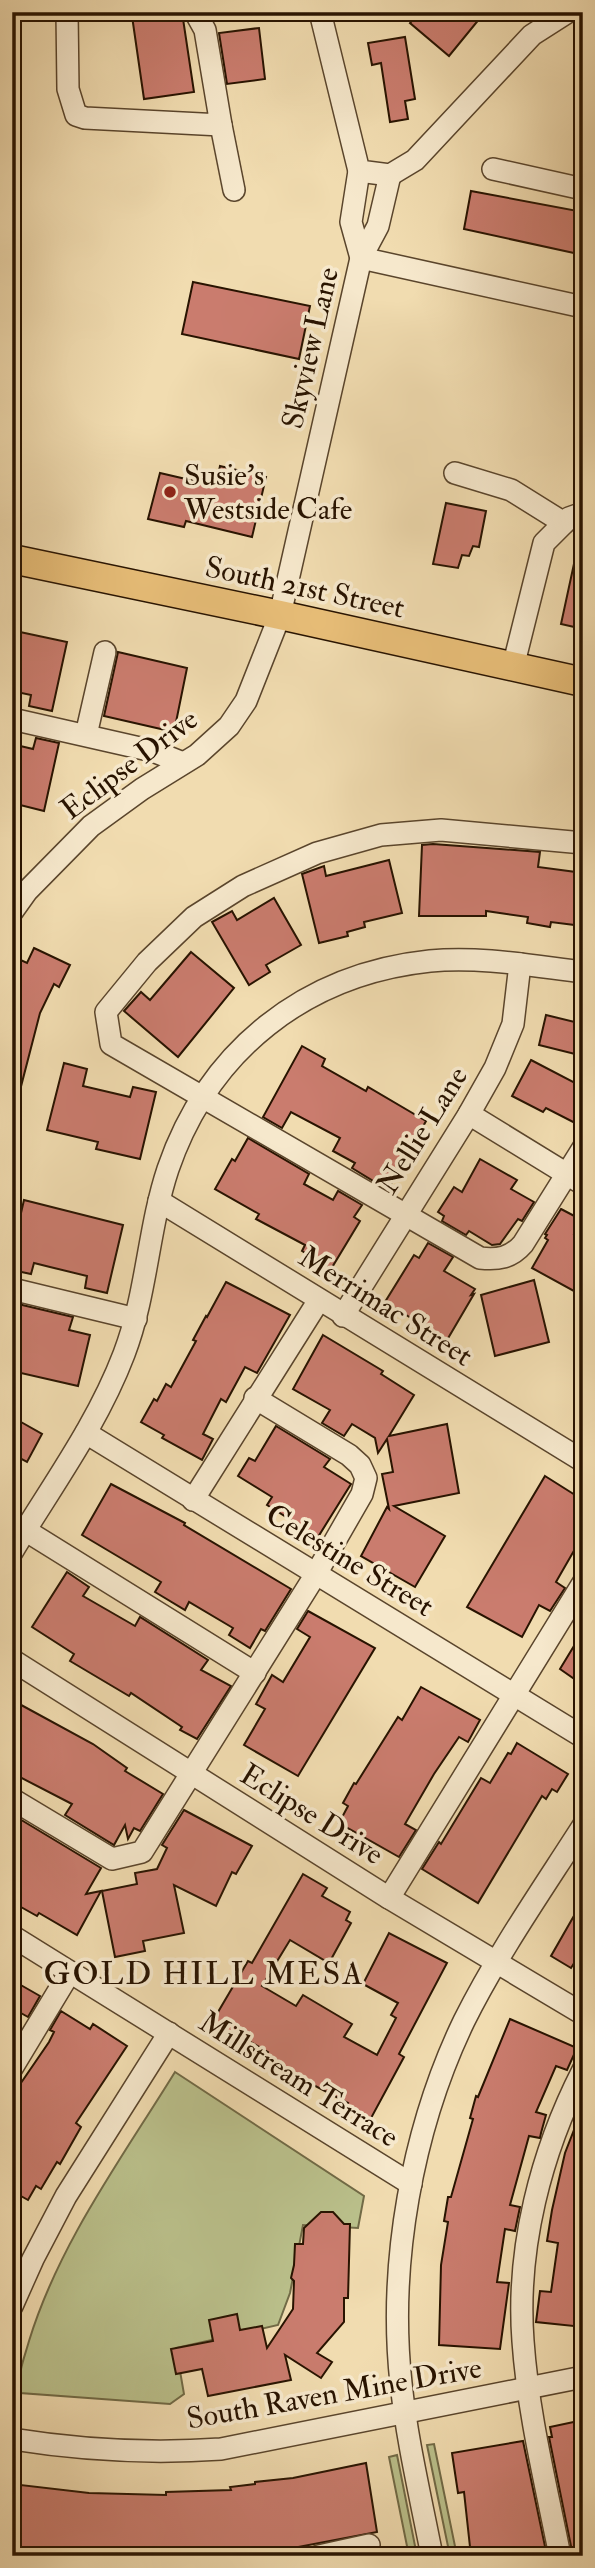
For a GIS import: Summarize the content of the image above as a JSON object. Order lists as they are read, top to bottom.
{
  "streets": {
    "main road": ["South 21st Street"],
    "street": [
      "Skyview Lane",
      "Eclipse Drive",
      "Nellie Lane",
      "Merrimac Street",
      "Celestine Street",
      "Millstream Terrace",
      "South Raven Mine Drive"
    ]
  },
  "crossings": [
    ["Skyview Lane", "South 21st Street"],
    ["Skyview Lane", "Eclipse Drive"],
    ["South 21st Street", "Eclipse Drive"],
    ["Nellie Lane", "Merrimac Street"]
  ],
  "districts": ["GOLD HILL MESA"],
  "places": ["Susie's Westside Cafe"]
}
